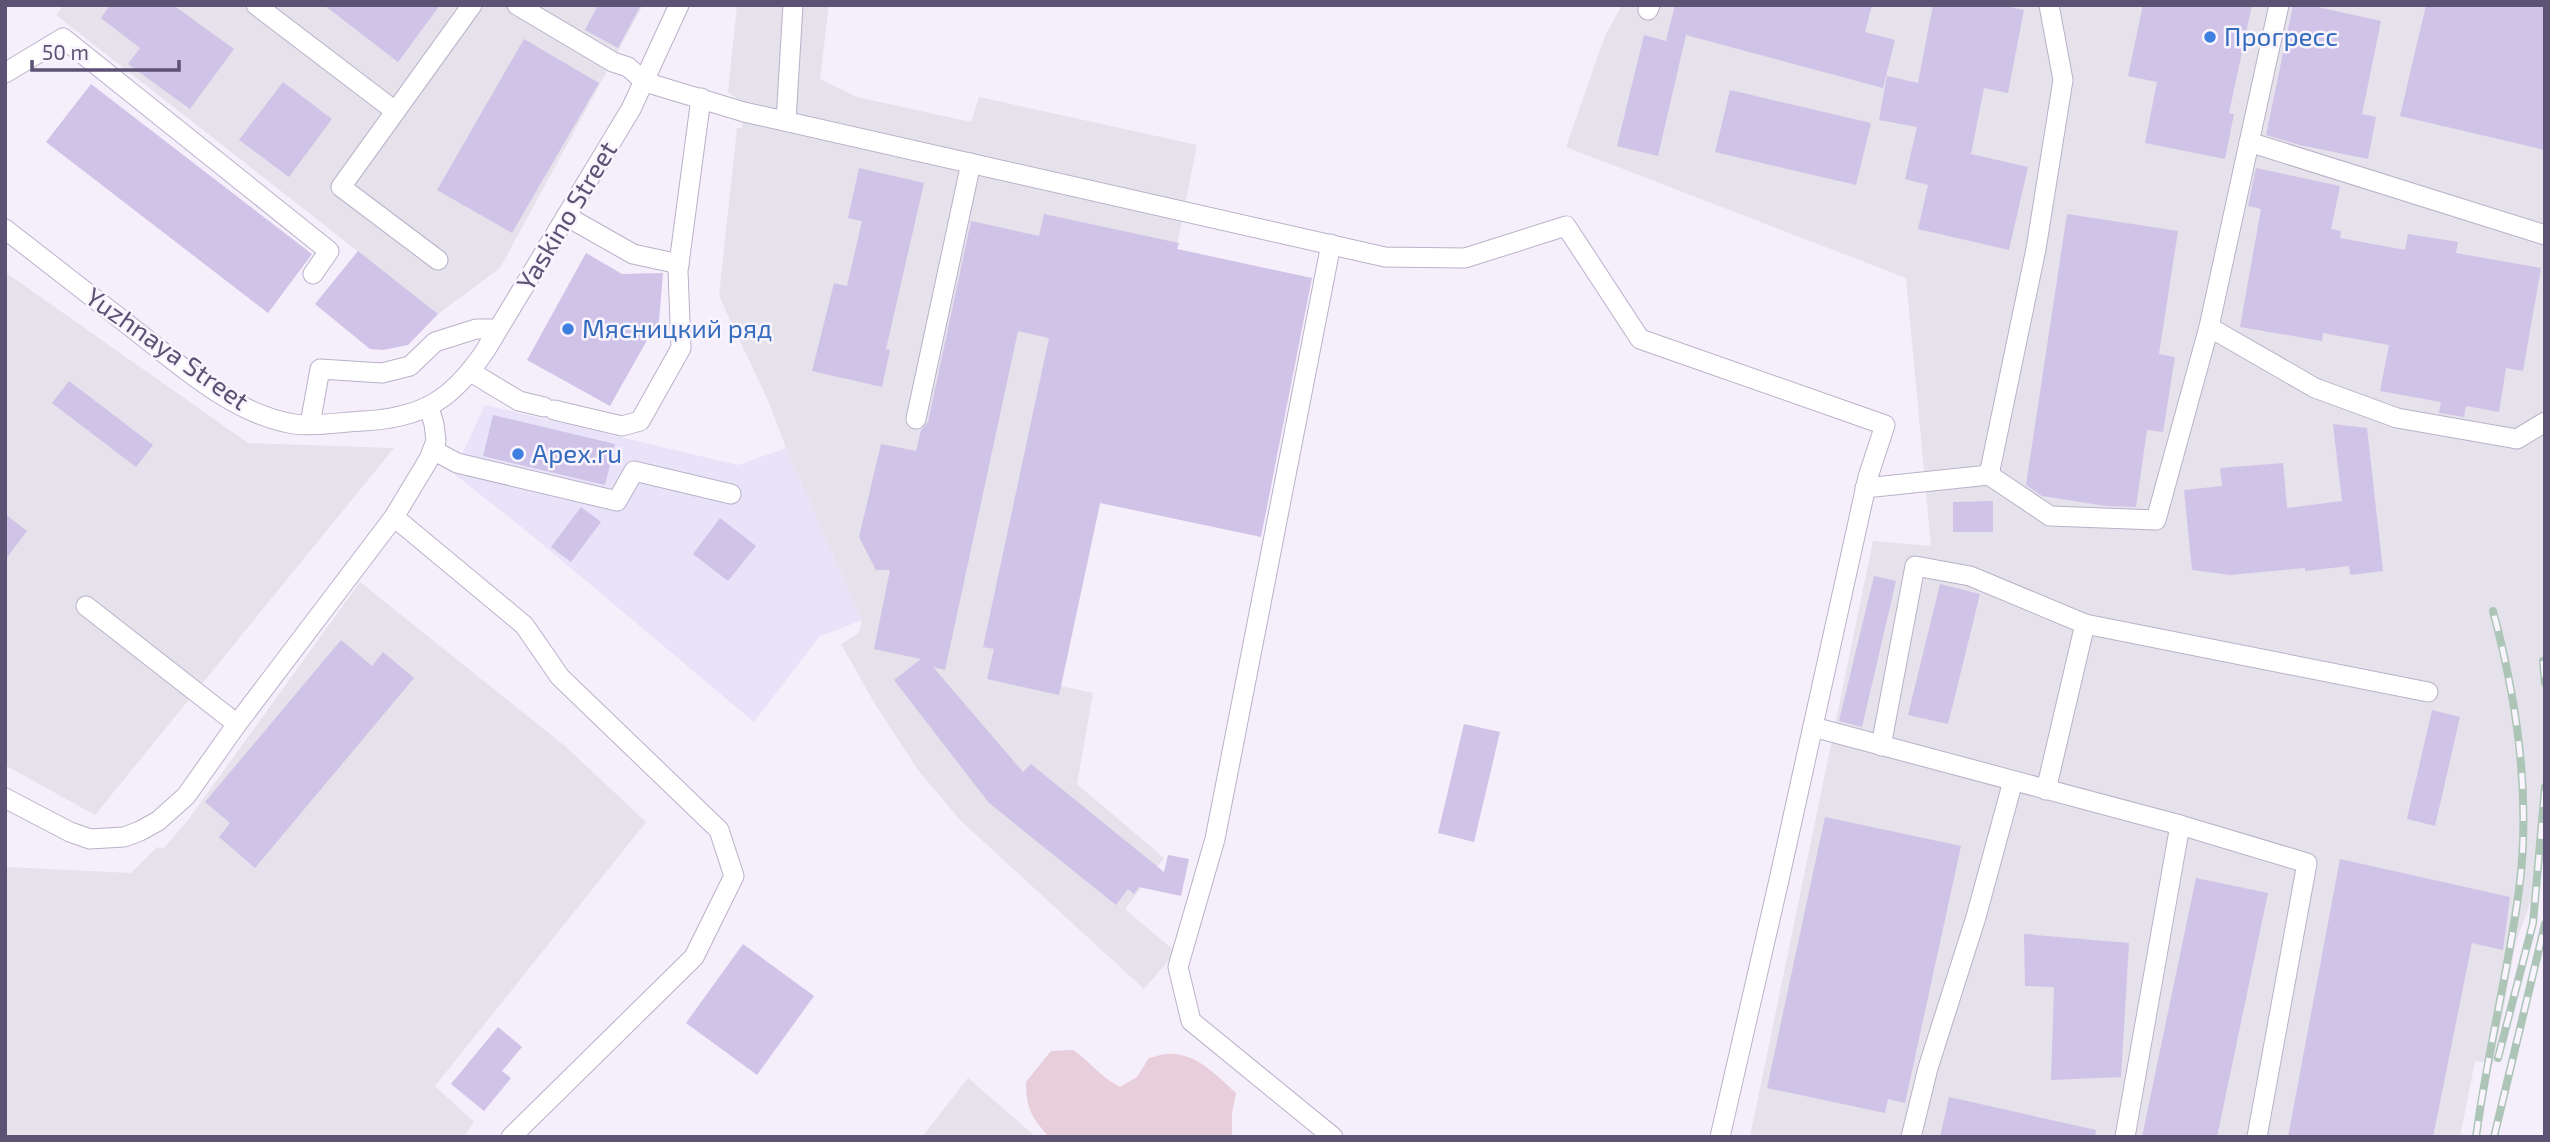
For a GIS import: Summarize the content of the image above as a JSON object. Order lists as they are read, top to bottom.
{
  "streets": {
    "street": ["Yaskino Street", "Yuzhnaya Street"]
  },
  "crossings": [
    ["Yaskino Street", "Yuzhnaya Street"]
  ],
  "places": ["Прогресс", "Мясницкий ряд", "Apex.ru"],
  "scale_bar": "50 m"
}
